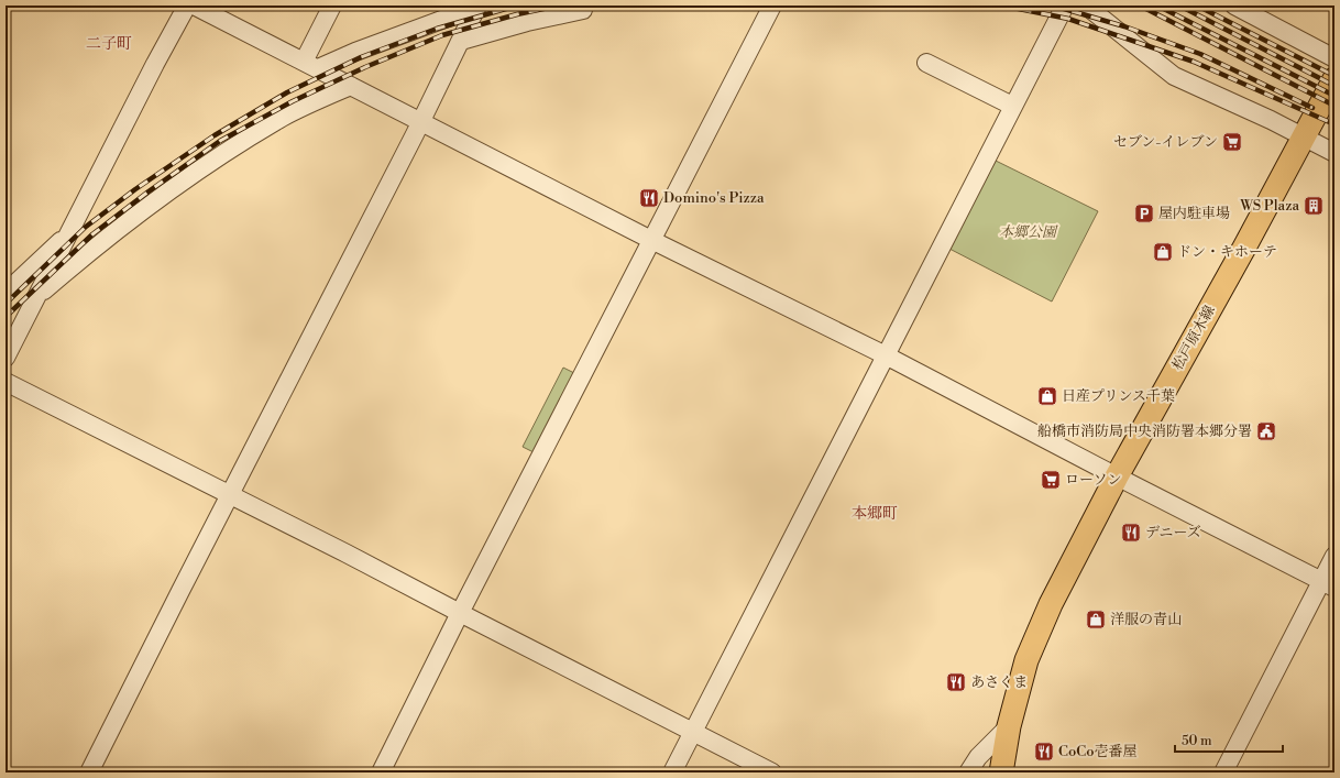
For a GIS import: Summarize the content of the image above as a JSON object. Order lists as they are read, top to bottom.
{
  "streets": {
    "main road": ["松戸原木線"]
  },
  "districts": ["二子町", "本郷町"],
  "parks": ["本郷公園"],
  "places": {
    "supermarket": ["セブン-イレブン", "ローソン"],
    "restaurant": [
      "Domino's Pizza",
      "デニーズ",
      "あさくま",
      "CoCo壱番屋"
    ],
    "building": ["WS Plaza"],
    "parking": ["屋内駐車場"],
    "shop": ["ドン・キホーテ", "日産プリンス千葉", "洋服の青山"],
    "public building": ["船橋市消防局中央消防署本郷分署"]
  },
  "scale_bar": "50 m"
}
